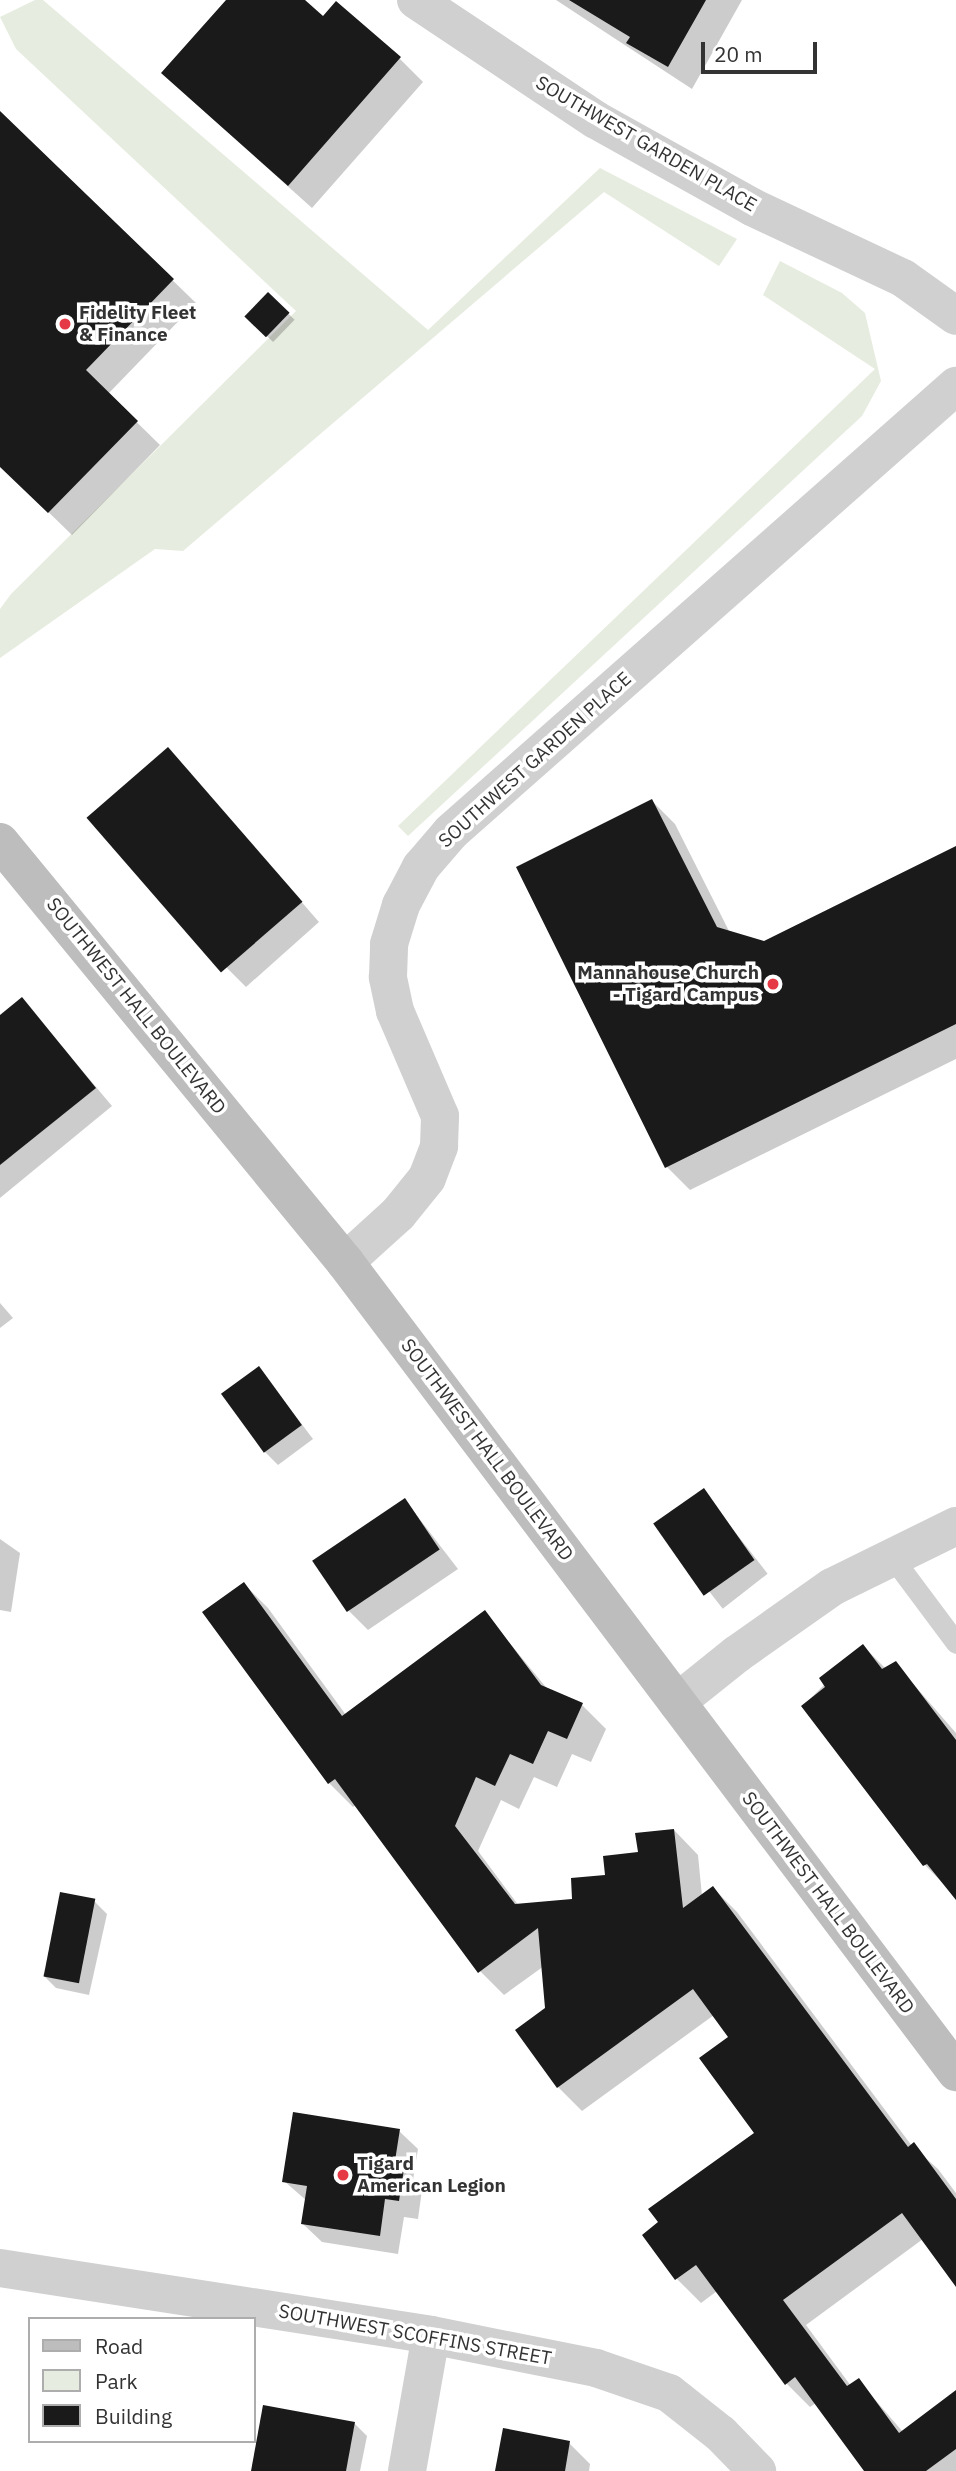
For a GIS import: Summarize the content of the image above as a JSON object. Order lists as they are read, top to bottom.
{
  "streets": {
    "main road": ["SOUTHWEST HALL BOULEVARD"],
    "street": ["SOUTHWEST GARDEN PLACE", "SOUTHWEST SCOFFINS STREET"]
  },
  "crossings": [
    ["SOUTHWEST GARDEN PLACE", "SOUTHWEST HALL BOULEVARD"]
  ],
  "places": ["Fidelity Fleet & Finance", "Mannahouse Church - Tigard Campus", "Tigard American Legion"],
  "legend": ["Road", "Park", "Building"],
  "scale_bar": "20 m"
}
